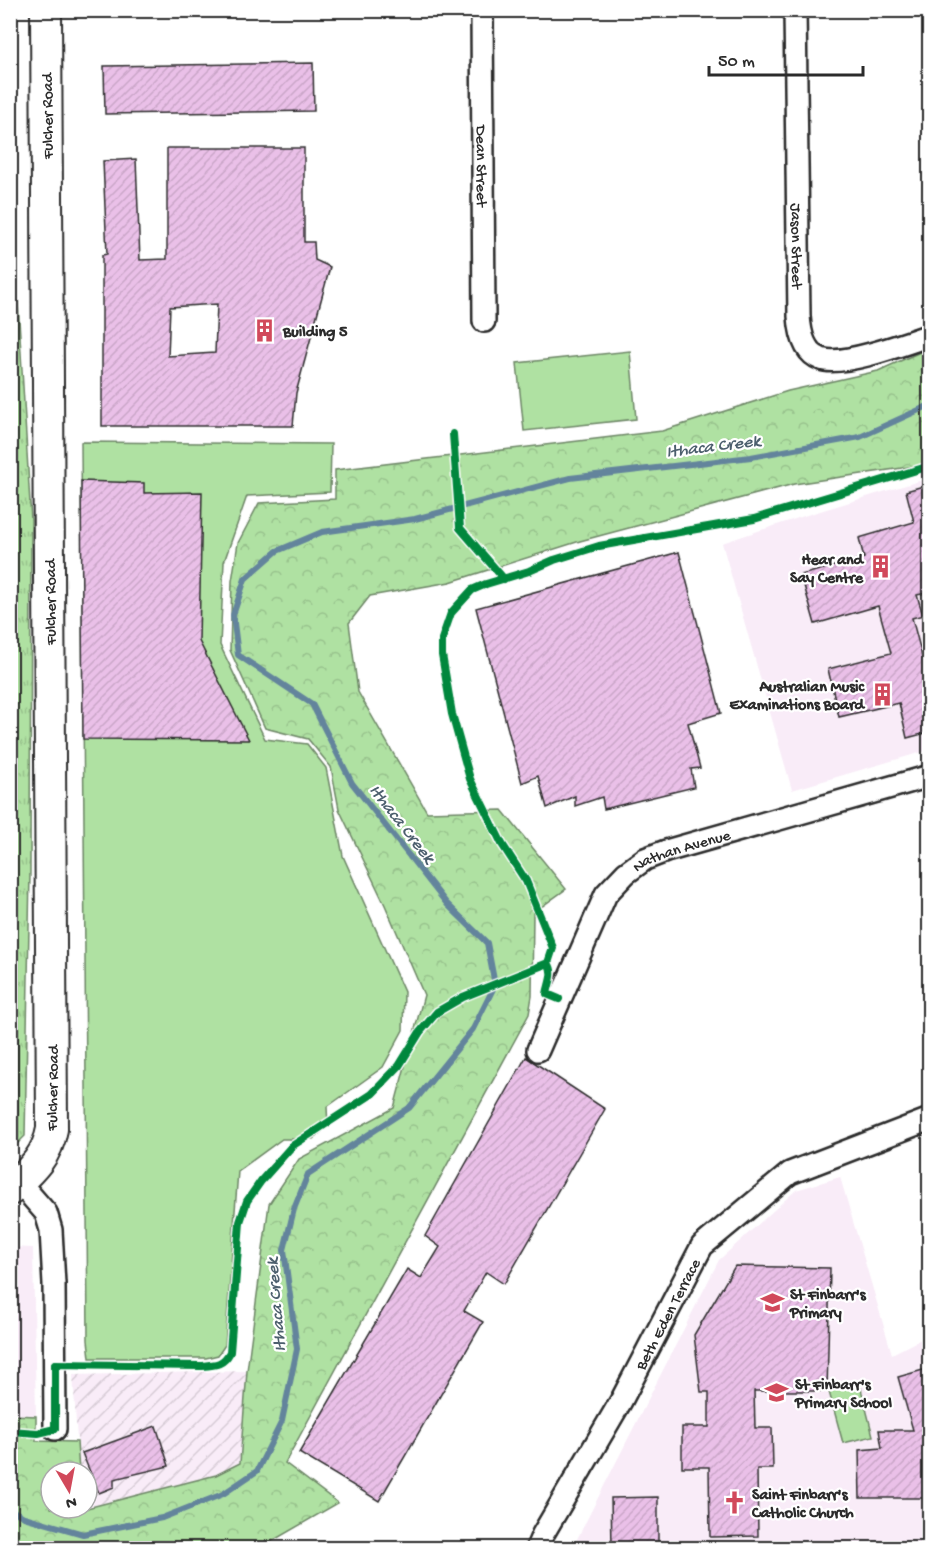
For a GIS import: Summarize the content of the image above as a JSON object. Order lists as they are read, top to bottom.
{
  "streets": {
    "street": [
      "Fulcher Road",
      "Dean Street",
      "Jason Street",
      "Nathan Avenue",
      "Beth Eden Terrace"
    ]
  },
  "water": ["Ithaca Creek"],
  "places": {
    "building": ["Building 5", "Hear and Say Centre", "Australian Music Examinations Board"],
    "school or university": ["St Finbarr's Primary", "St Finbarr's Primary School"],
    "church": ["Saint Finbarr's Catholic Church"]
  },
  "scale_bar": "50 m",
  "north": "bottom"
}
